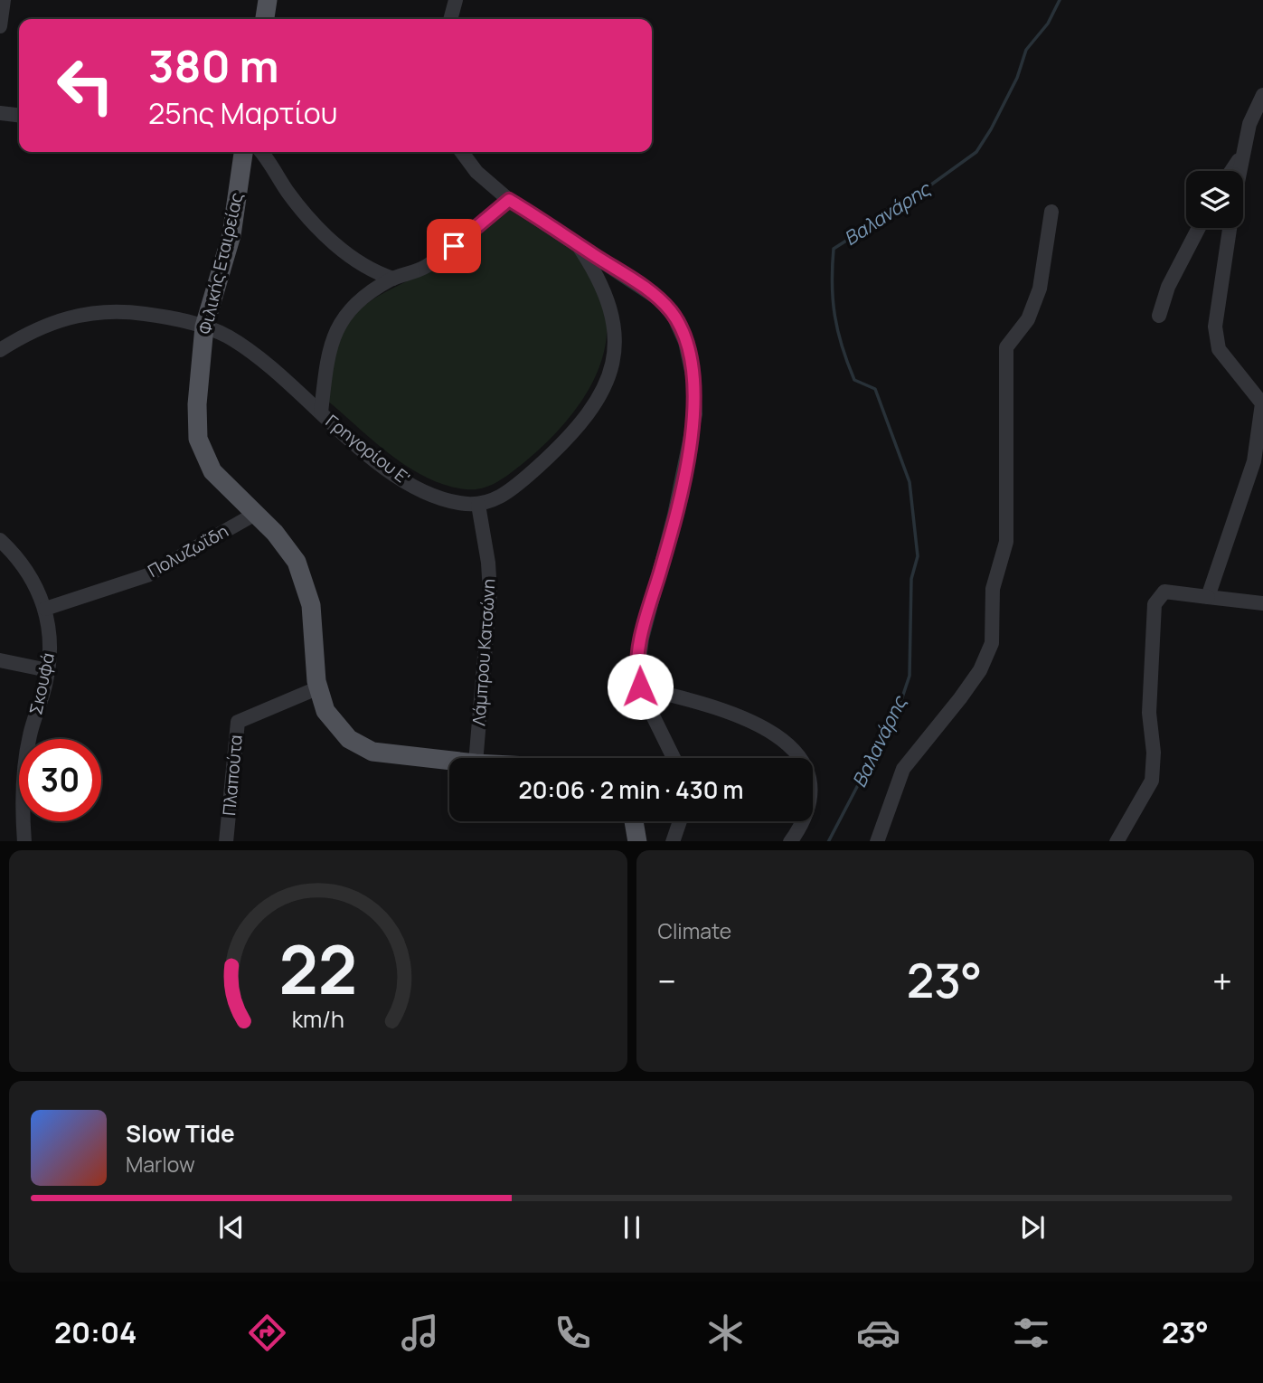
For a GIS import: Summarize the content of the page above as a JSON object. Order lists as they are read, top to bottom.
{
  "streets": {
    "main road": ["Φιλικής Εταιρείας"],
    "street": [
      "Γρηγορίου Ε'",
      "Πολυζωΐδη",
      "Λάμπρου Κατσώνη",
      "Σκουφά",
      "Πλαπούτα"
    ]
  },
  "crossings": [
    ["Φιλικής Εταιρείας", "Γρηγορίου Ε'"],
    ["Φιλικής Εταιρείας", "Πολυζωΐδη"],
    ["Φιλικής Εταιρείας", "Πλαπούτα"],
    ["Γρηγορίου Ε'", "Λάμπρου Κατσώνη"],
    ["Πολυζωΐδη", "Σκουφά"]
  ],
  "water": ["Βαλανάρης"],
  "page": {
    "turn": ["380 m", "25ης Μαρτίου"],
    "limit": "30",
    "trip": "20:06 · 2 min · 430 m",
    "tile": "Climate",
    "heat": ["−", "23°", "+"],
    "song": ["Slow Tide", "Marlow"],
    "tabs": ["20:04", "23°"],
    "gauge": ["22", "km/h"]
  }
}
